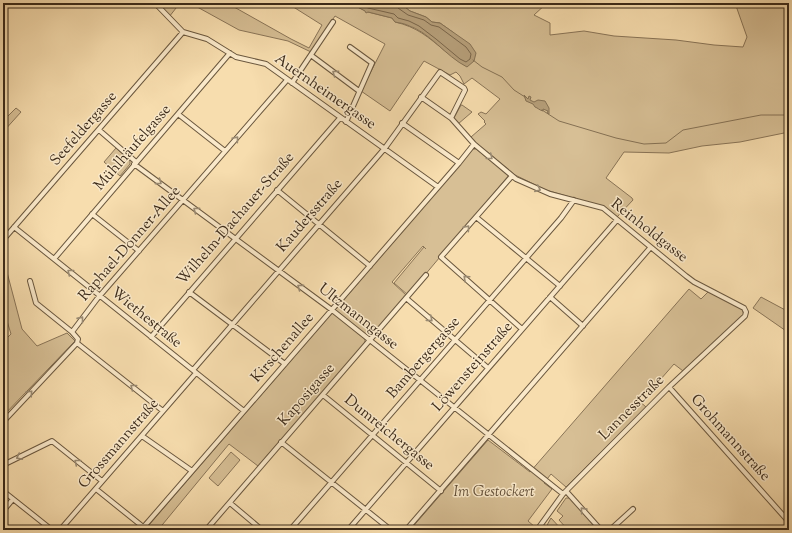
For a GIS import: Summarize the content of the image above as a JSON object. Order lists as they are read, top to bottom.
{
  "streets": {
    "street": [
      "Auernheimergasse",
      "Seefeldergasse",
      "Mühlhäufelgasse",
      "Kaudersstraße",
      "Wilhelm-Dachauer-Straße",
      "Reinholdgasse",
      "Raphael-Donner-Allee",
      "Ultzmanngasse",
      "Wiethestraße",
      "Kirschenallee",
      "Bambergergasse",
      "Löwensteinstraße",
      "Kaposigasse",
      "Lannesstraße",
      "Dumreichergasse",
      "Grohmannstraße",
      "Grossmannstraße"
    ]
  },
  "crossings": [
    ["Auernheimergasse", "Seefeldergasse"],
    ["Auernheimergasse", "Mühlhäufelgasse"],
    ["Auernheimergasse", "Kaudersstraße"],
    ["Auernheimergasse", "Wilhelm-Dachauer-Straße"],
    ["Auernheimergasse", "Raphael-Donner-Allee"],
    ["Auernheimergasse", "Kirschenallee"],
    ["Seefeldergasse", "Ultzmanngasse"],
    ["Seefeldergasse", "Wiethestraße"],
    ["Mühlhäufelgasse", "Ultzmanngasse"],
    ["Mühlhäufelgasse", "Wiethestraße"],
    ["Kaudersstraße", "Reinholdgasse"],
    ["Kaudersstraße", "Ultzmanngasse"],
    ["Kaudersstraße", "Wiethestraße"],
    ["Kaudersstraße", "Grossmannstraße"],
    ["Wilhelm-Dachauer-Straße", "Ultzmanngasse"],
    ["Wilhelm-Dachauer-Straße", "Wiethestraße"],
    ["Reinholdgasse", "Kirschenallee"],
    ["Reinholdgasse", "Bambergergasse"],
    ["Reinholdgasse", "Löwensteinstraße"],
    ["Reinholdgasse", "Lannesstraße"],
    ["Raphael-Donner-Allee", "Ultzmanngasse"],
    ["Raphael-Donner-Allee", "Wiethestraße"],
    ["Ultzmanngasse", "Kirschenallee"],
    ["Ultzmanngasse", "Bambergergasse"],
    ["Ultzmanngasse", "Löwensteinstraße"],
    ["Ultzmanngasse", "Kaposigasse"],
    ["Ultzmanngasse", "Lannesstraße"],
    ["Wiethestraße", "Kirschenallee"],
    ["Wiethestraße", "Grossmannstraße"],
    ["Bambergergasse", "Dumreichergasse"],
    ["Löwensteinstraße", "Dumreichergasse"],
    ["Kaposigasse", "Dumreichergasse"],
    ["Lannesstraße", "Grohmannstraße"]
  ],
  "one_way": ["Raphael-Donner-Allee"],
  "parks": ["Im Gestockert"]
}
